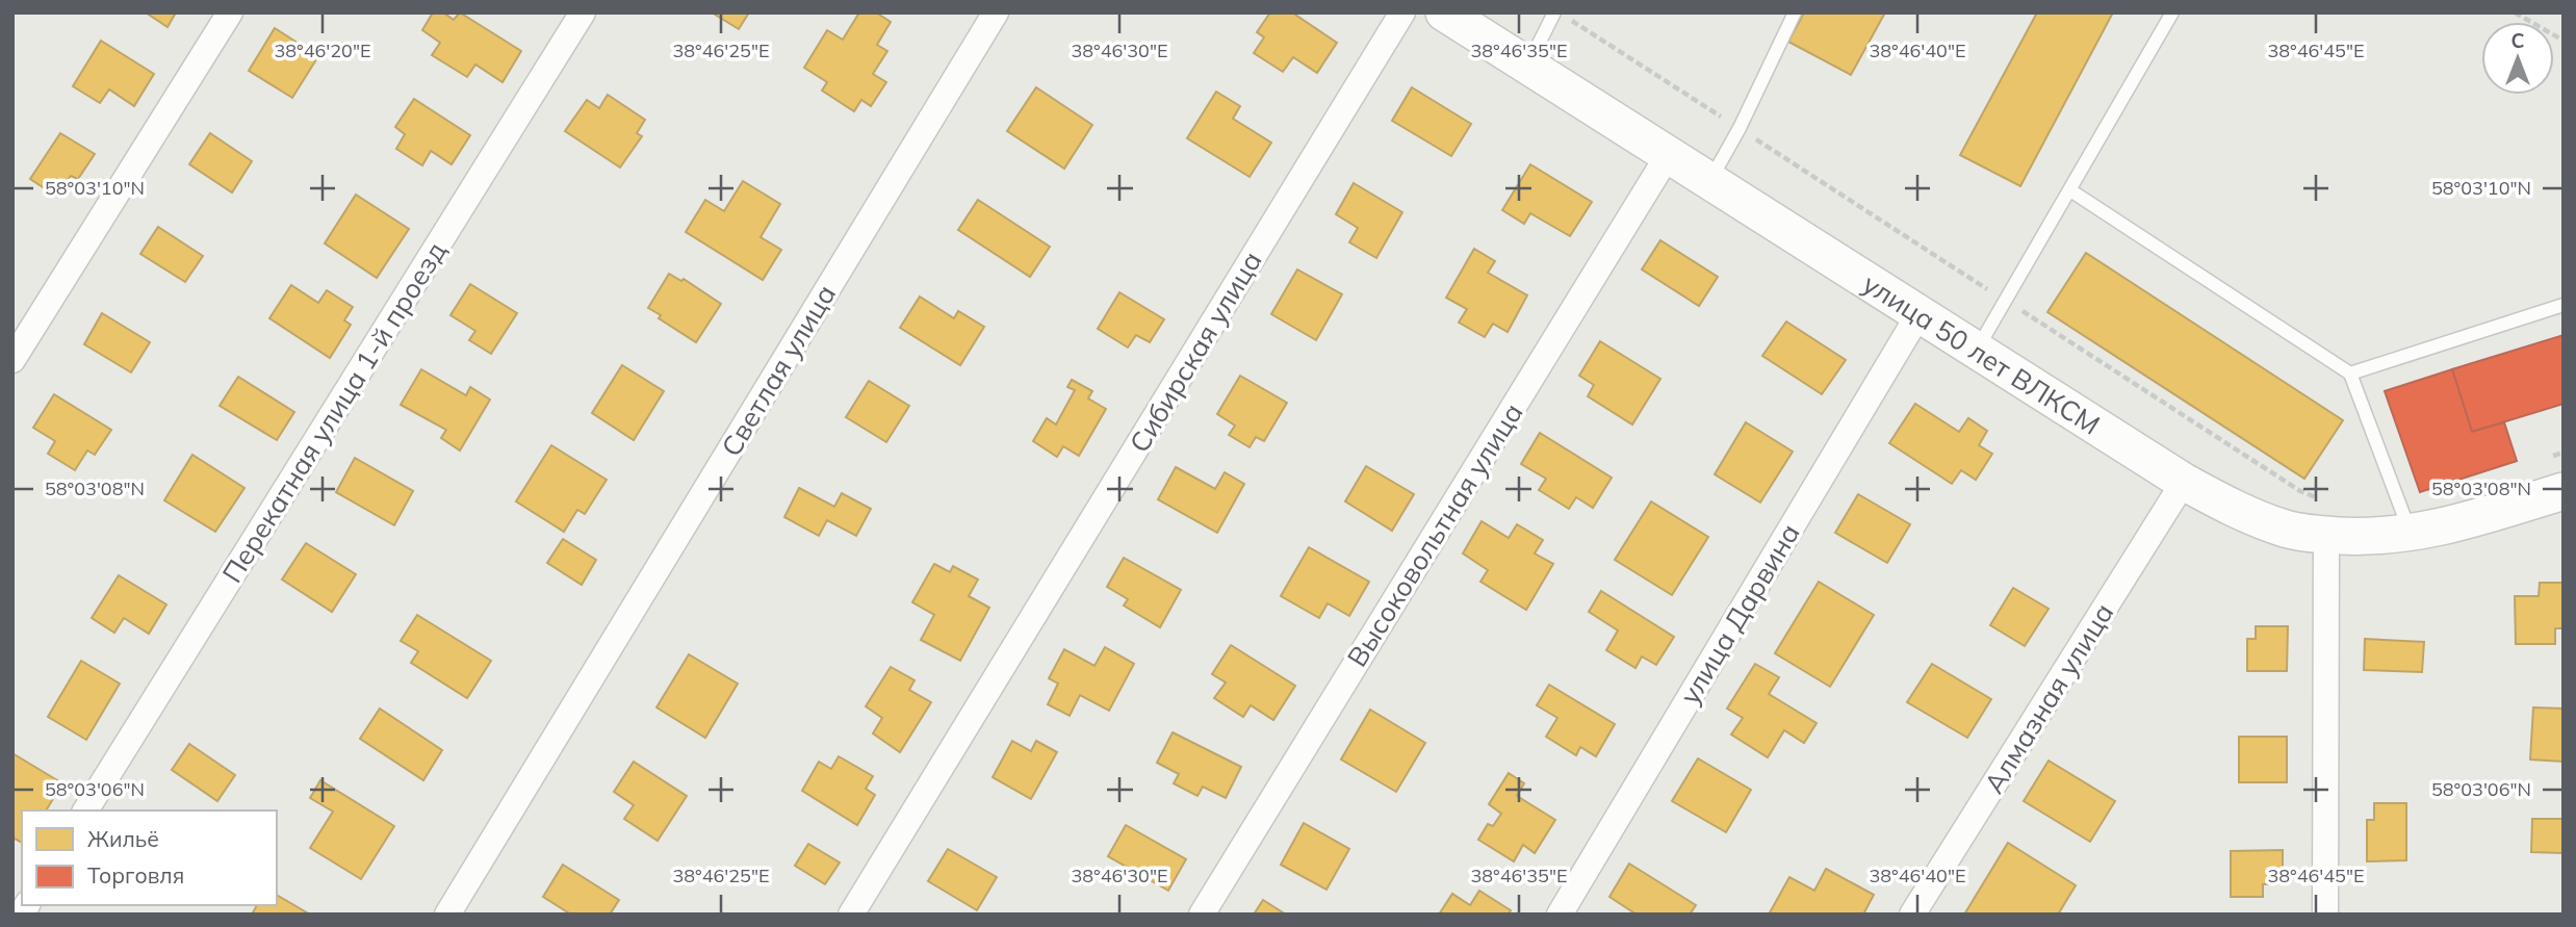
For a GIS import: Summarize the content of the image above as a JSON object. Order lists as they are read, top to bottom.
{
  "streets": {
    "main road": ["улица 50 лет ВЛКСМ"],
    "street": [
      "Сибирская улица",
      "Светлая улица",
      "Перекатная улица 1-й проезд",
      "Высоковольтная улица",
      "улица Дарвина",
      "Алмазная улица"
    ]
  },
  "crossings": [
    ["улица 50 лет ВЛКСМ", "Высоковольтная улица"],
    ["улица 50 лет ВЛКСМ", "улица Дарвина"],
    ["улица 50 лет ВЛКСМ", "Алмазная улица"]
  ],
  "legend": ["Жильё", "Торговля"],
  "north": "top",
  "coordinates": [
    "38°46'20\"E",
    "38°46'25\"E",
    "38°46'30\"E",
    "38°46'35\"E",
    "38°46'40\"E",
    "38°46'45\"E",
    "58°03'10\"N",
    "58°03'08\"N",
    "58°03'06\"N"
  ]
}
